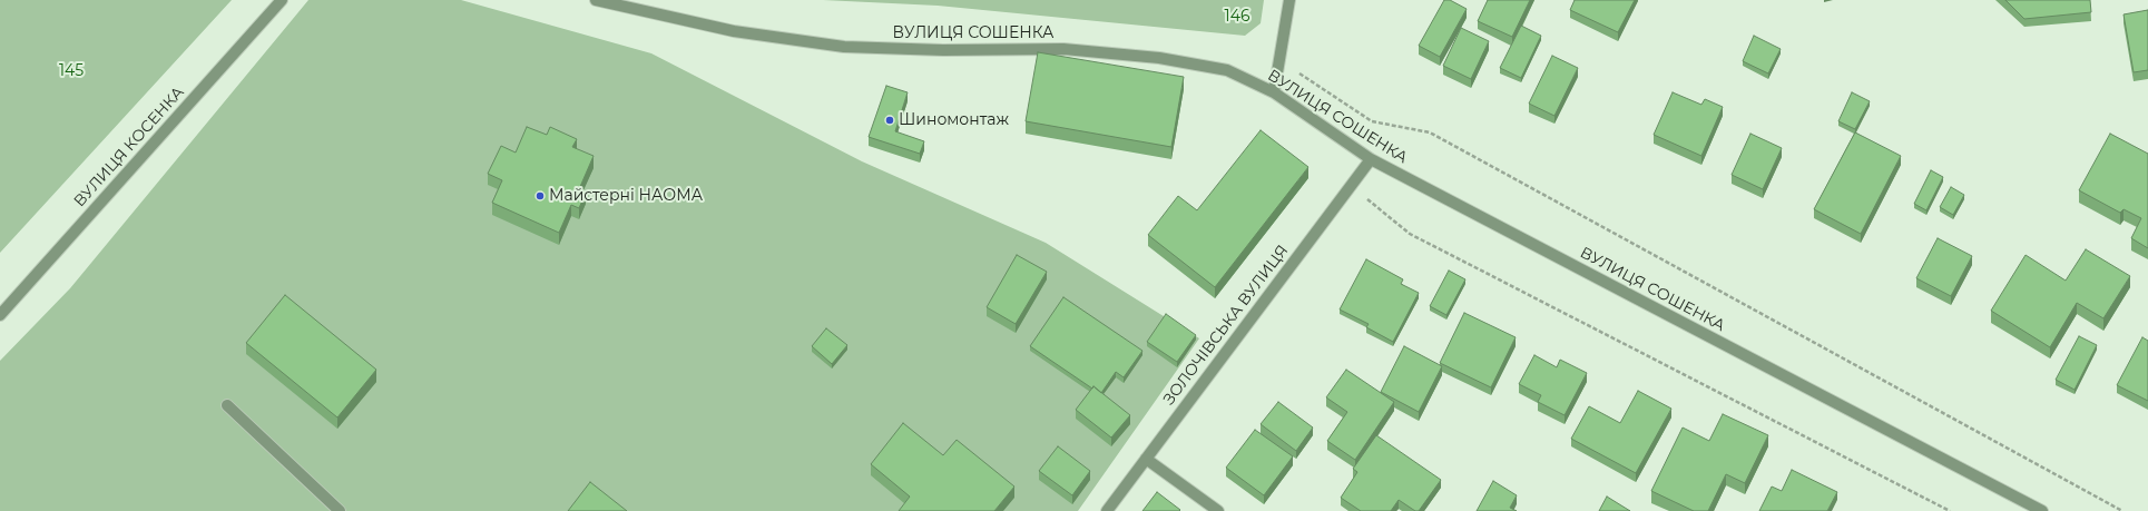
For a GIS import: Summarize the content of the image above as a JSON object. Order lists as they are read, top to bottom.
{
  "streets": {
    "street": ["ВУЛИЦЯ СОШЕНКА", "ВУЛИЦЯ КОСЕНКА", "ЗОЛОЧІВСЬКА ВУЛИЦЯ"]
  },
  "crossings": [
    ["ВУЛИЦЯ СОШЕНКА", "ЗОЛОЧІВСЬКА ВУЛИЦЯ"]
  ],
  "parks": ["146", "145"],
  "places": ["Шиномонтаж", "Майстерні НАОМА"]
}
